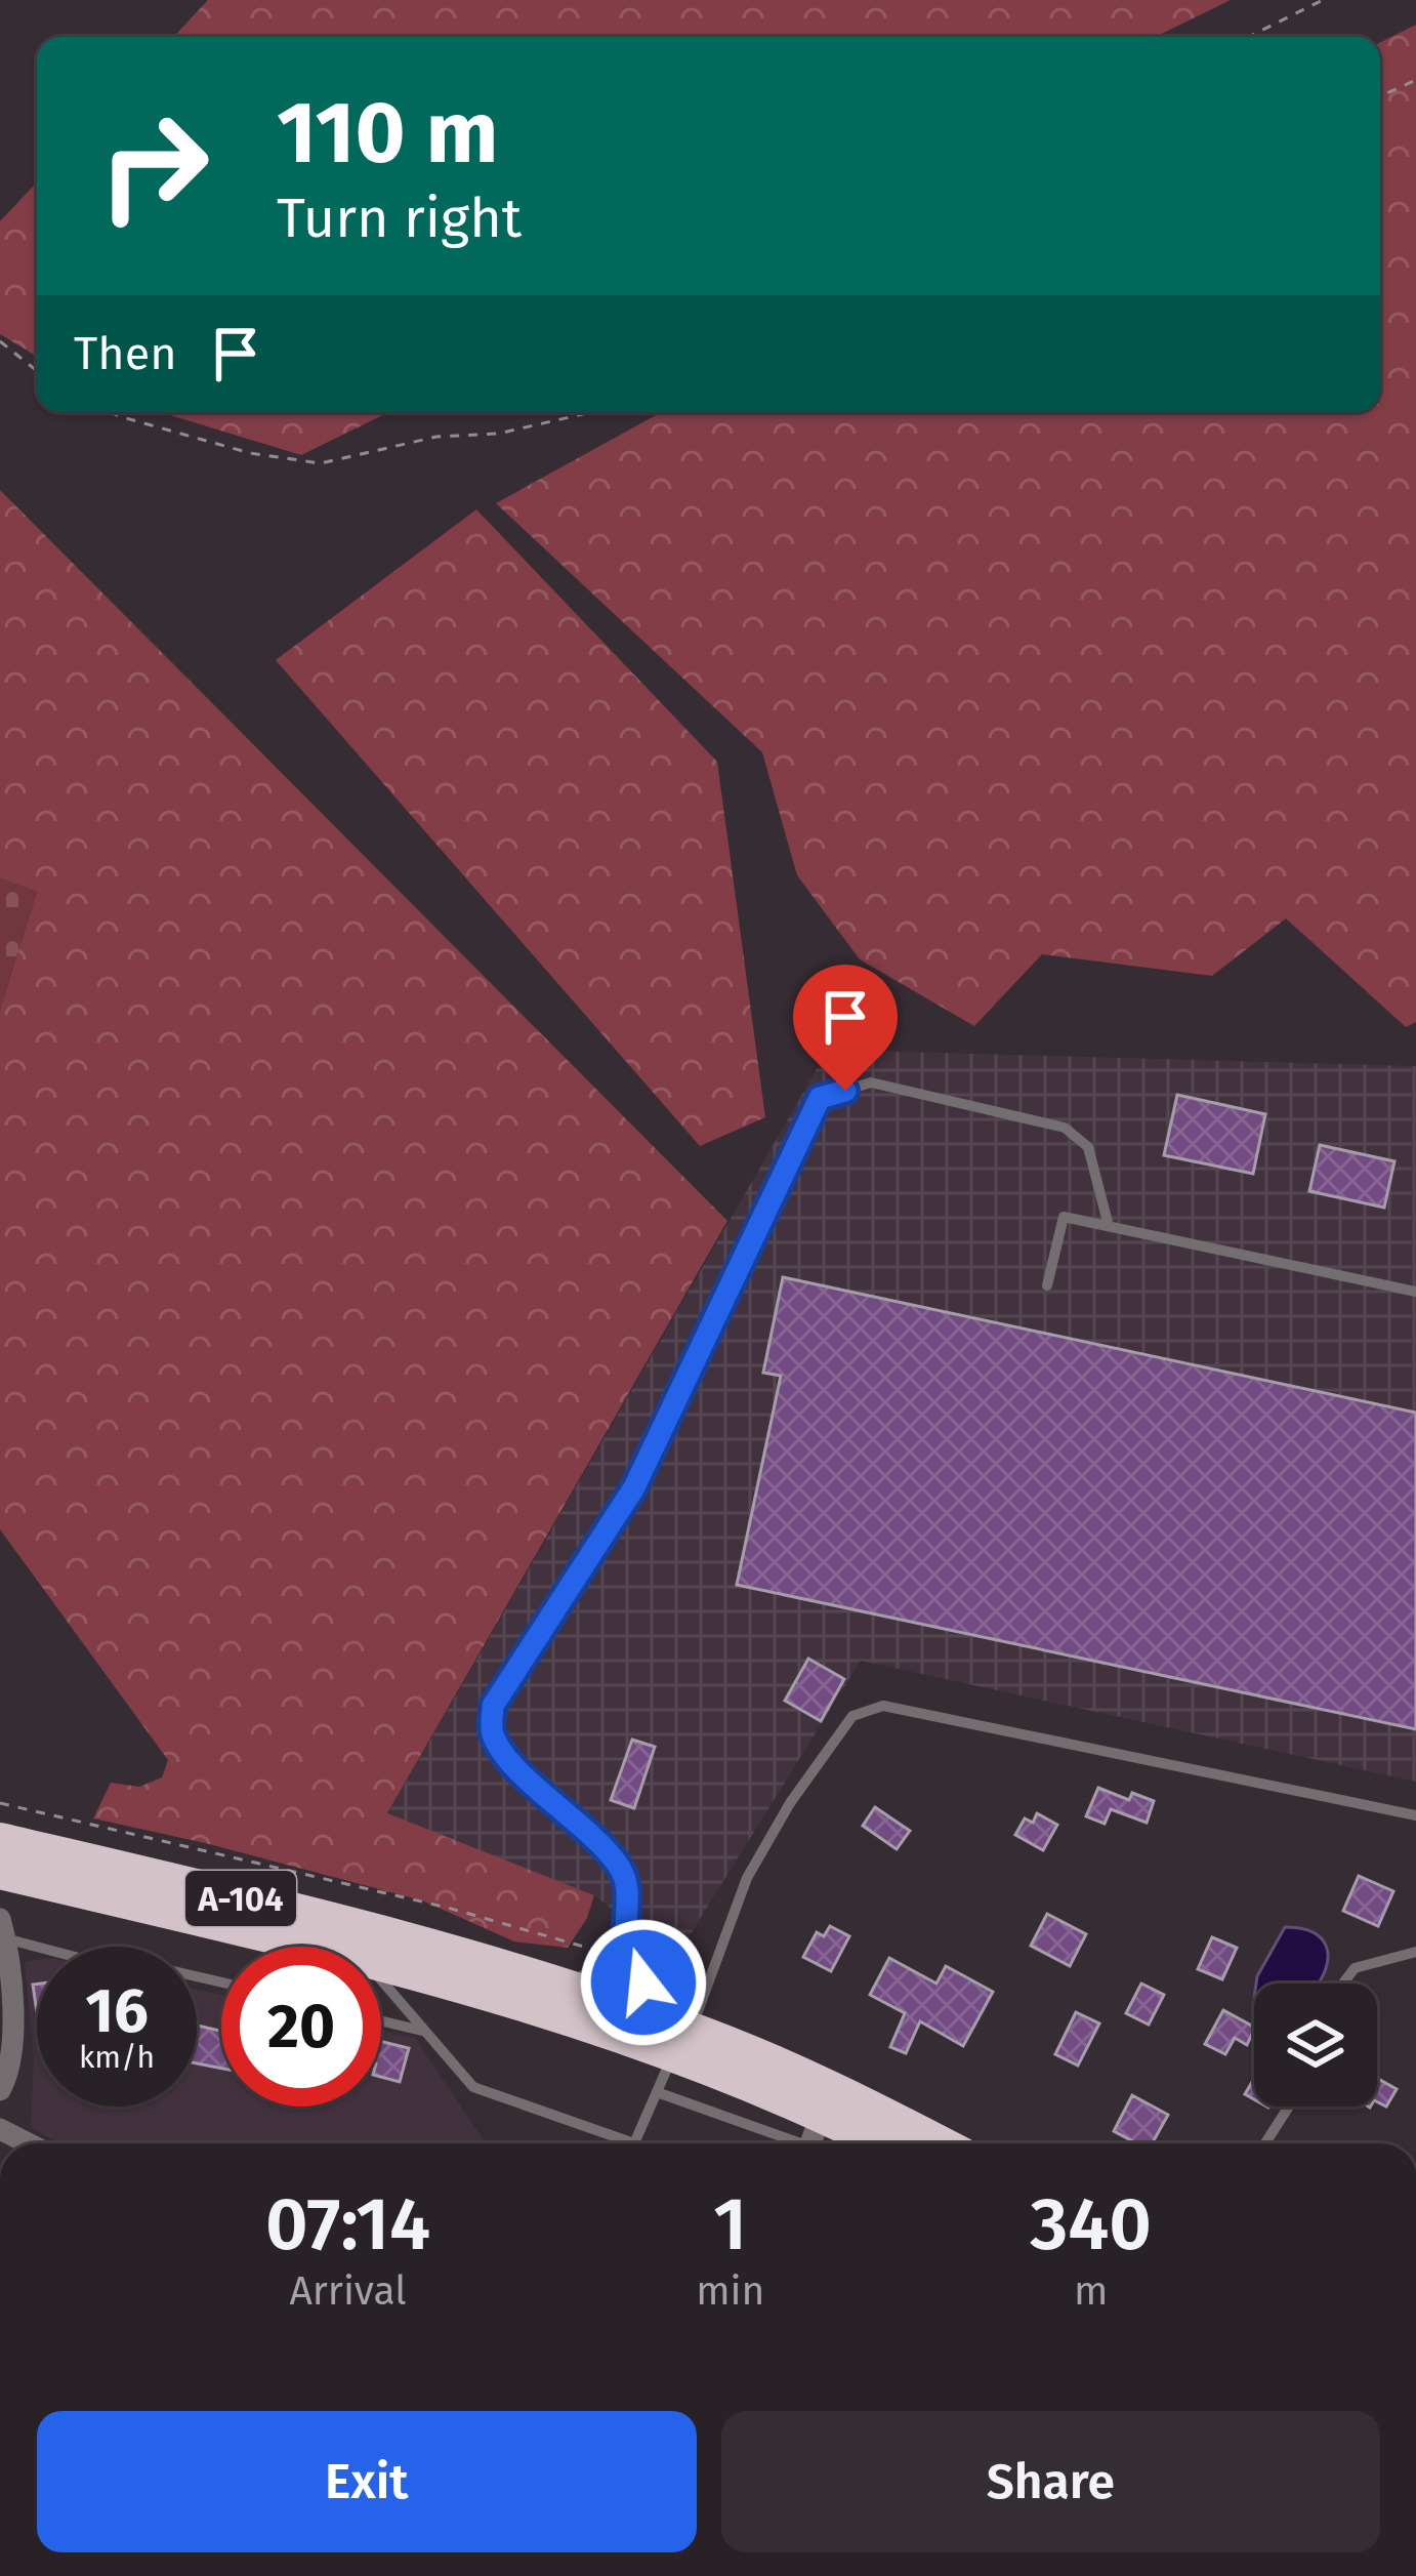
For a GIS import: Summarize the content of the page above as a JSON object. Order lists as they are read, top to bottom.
{
  "streets": {
    "highway": ["А-104"]
  },
  "page": {
    "turn": ["110 m", "Turn right"],
    "then": "Then",
    "speed": "16 km/h",
    "limit": "20",
    "eta": [
      "07:14",
      "Arrival",
      "1",
      "min",
      "340",
      "m"
    ],
    "buttons": ["Exit", "Share"]
  }
}
